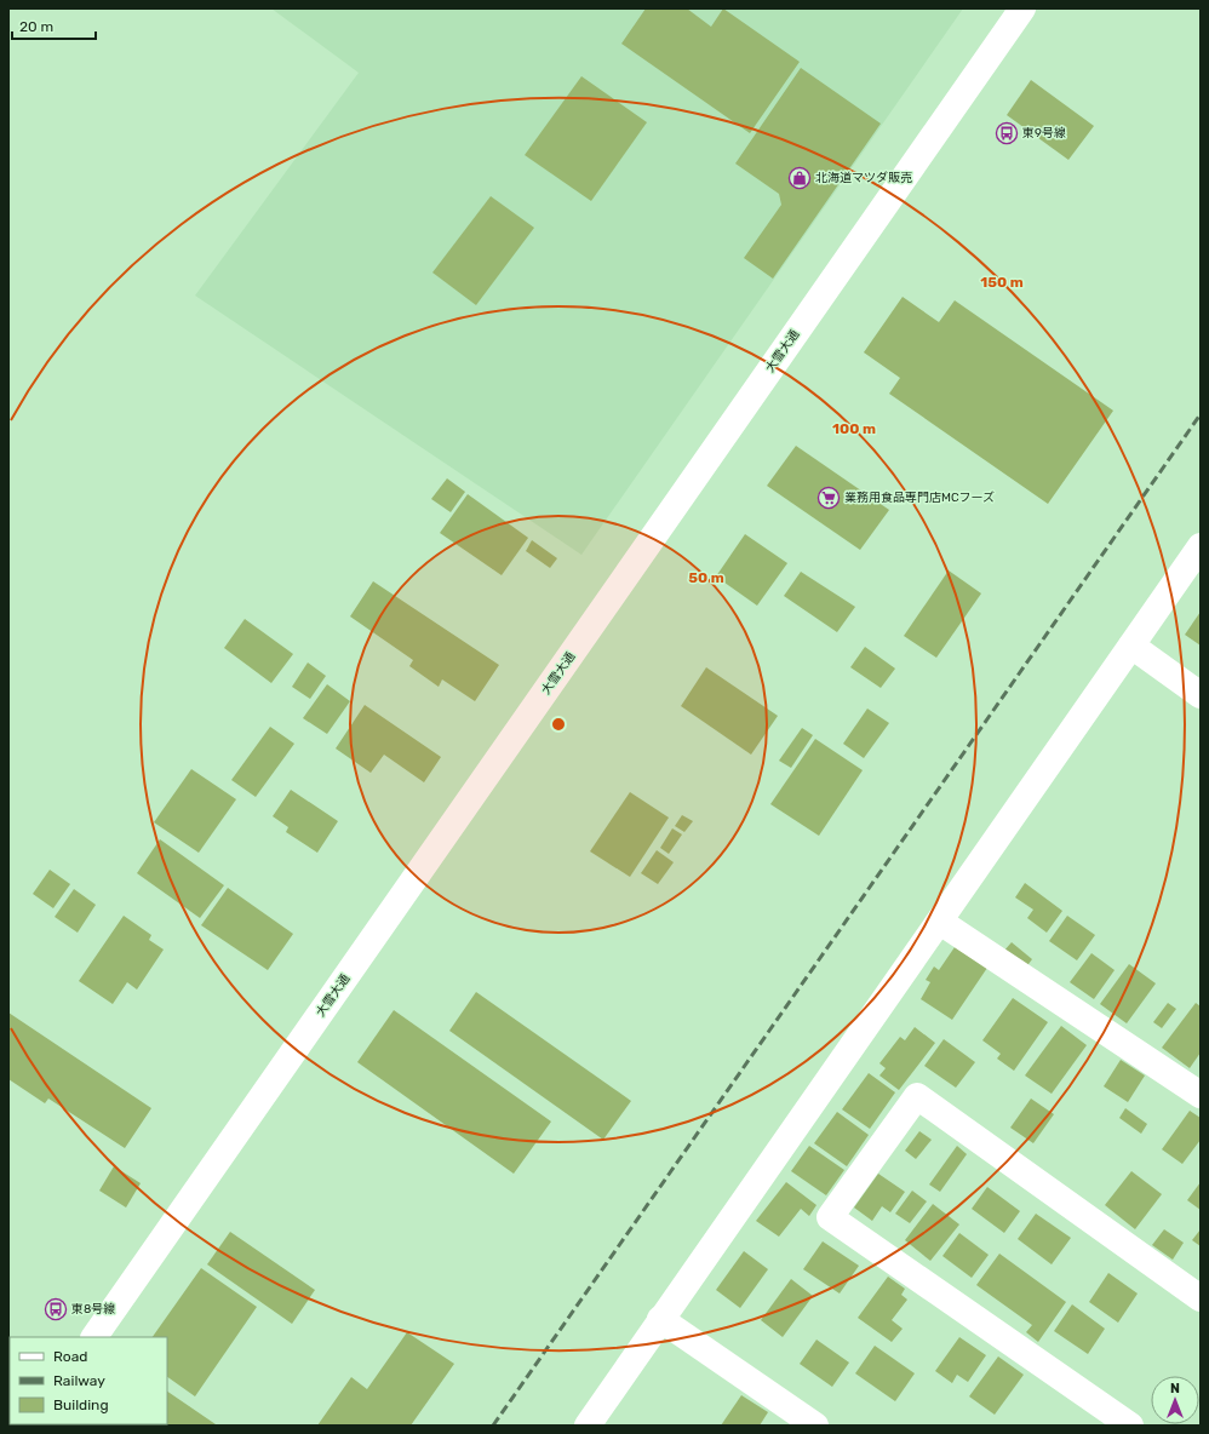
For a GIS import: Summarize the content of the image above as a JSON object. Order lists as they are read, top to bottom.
{
  "streets": {
    "main road": ["大雪大通"]
  },
  "places": {
    "bus stop": ["東9号線", "東8号線"],
    "shop": ["北海道マツダ販売"],
    "supermarket": ["業務用食品専門店MCフーズ"]
  },
  "legend": ["Road", "Railway", "Building"],
  "scale_bar": "20 m",
  "north": "top",
  "rings": ["150 m", "100 m", "50 m"]
}
